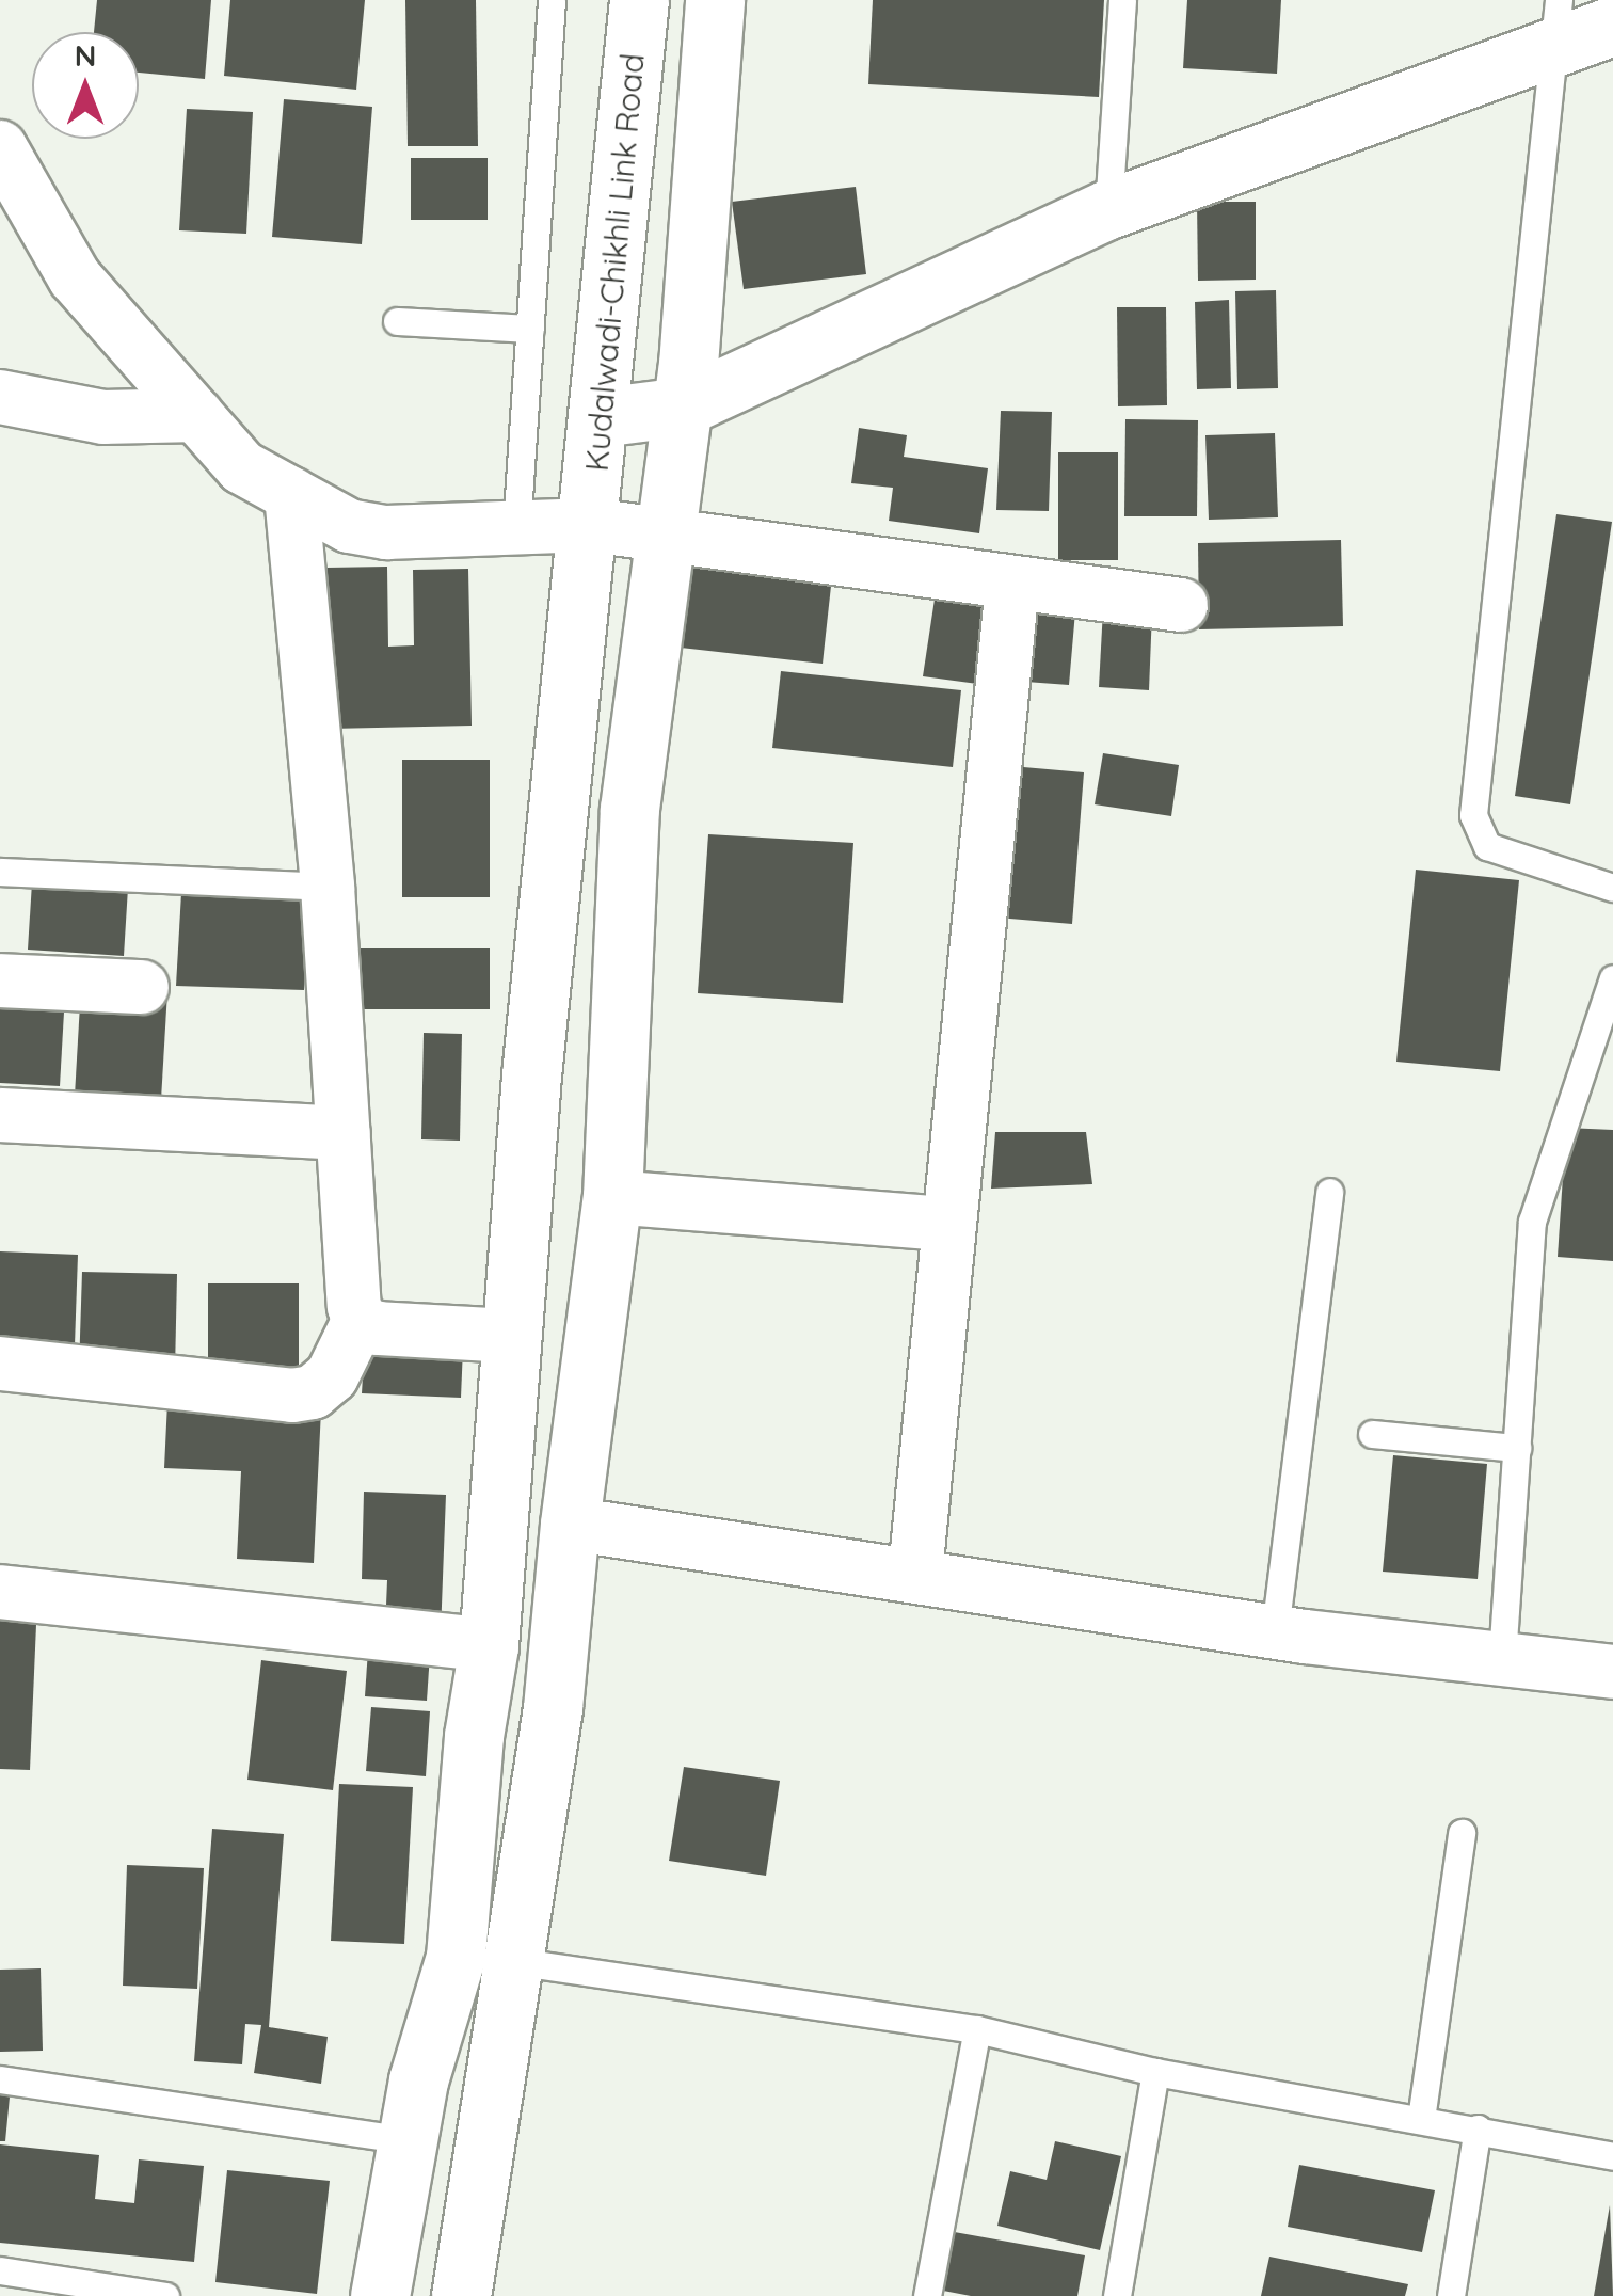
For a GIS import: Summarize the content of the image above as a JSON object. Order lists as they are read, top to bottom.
{
  "streets": {
    "main road": ["Kudalwadi-Chikhli Link Road"]
  },
  "north": "top"
}
